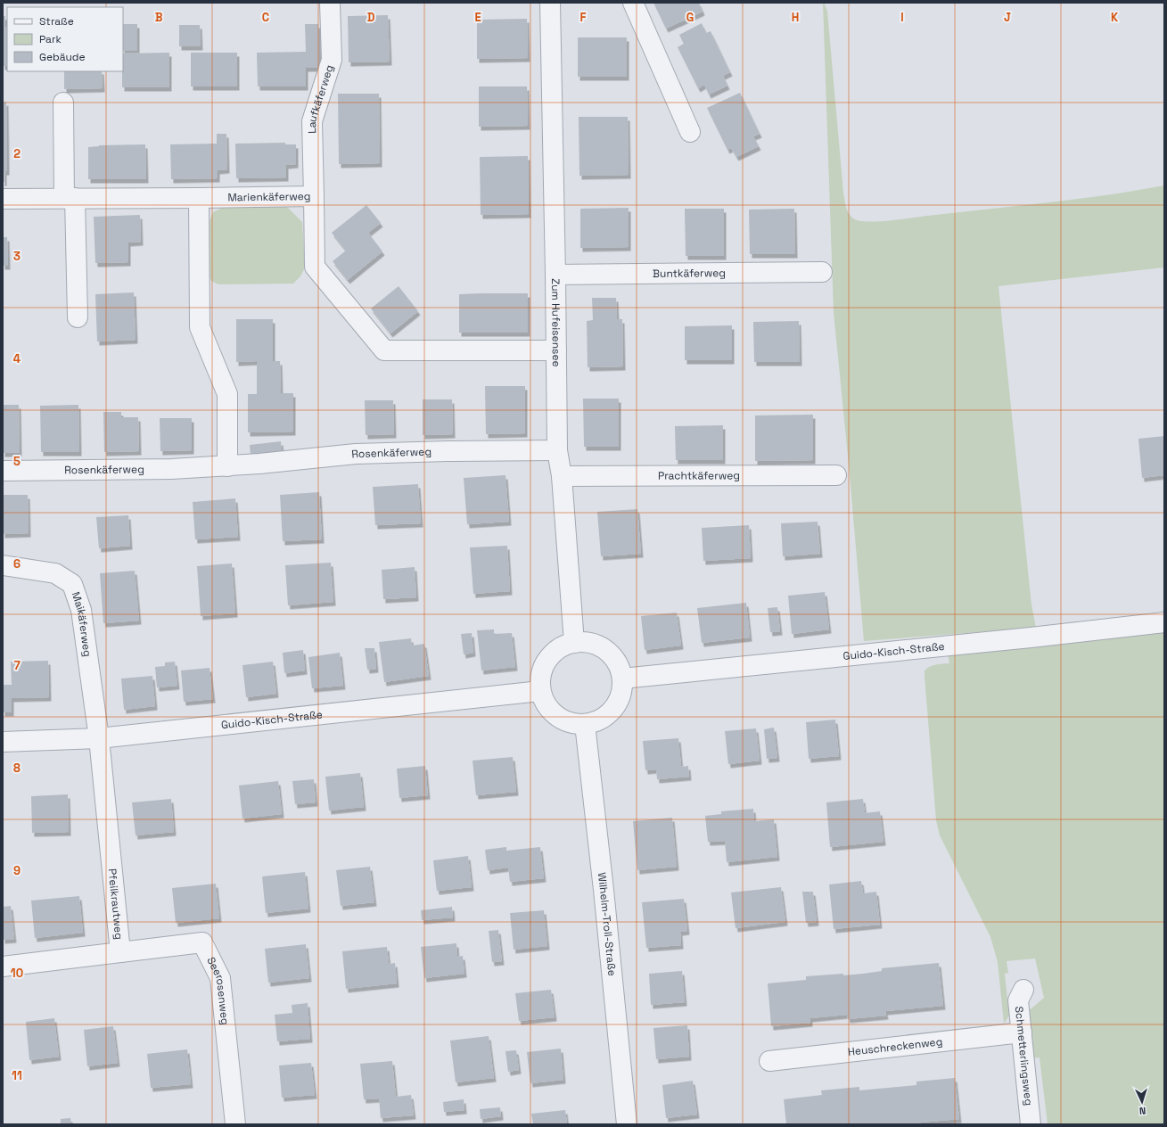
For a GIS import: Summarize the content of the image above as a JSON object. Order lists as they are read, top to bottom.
{
  "streets": {
    "street": [
      "Laufkäferweg",
      "Marienkäferweg",
      "Buntkäferweg",
      "Zum Hufeisensee",
      "Rosenkäferweg",
      "Prachtkäferweg",
      "Maikäferweg",
      "Guido-Kisch-Straße",
      "Pfeilkrautweg",
      "Wilhelm-Troll-Straße",
      "Seerosenweg",
      "Heuschreckenweg",
      "Schmetterlingsweg"
    ]
  },
  "crossings": [
    ["Laufkäferweg", "Marienkäferweg"],
    ["Marienkäferweg", "Zum Hufeisensee"],
    ["Buntkäferweg", "Zum Hufeisensee"],
    ["Zum Hufeisensee", "Rosenkäferweg"],
    ["Zum Hufeisensee", "Prachtkäferweg"],
    ["Zum Hufeisensee", "Guido-Kisch-Straße"],
    ["Zum Hufeisensee", "Wilhelm-Troll-Straße"],
    ["Maikäferweg", "Guido-Kisch-Straße"],
    ["Maikäferweg", "Pfeilkrautweg"],
    ["Guido-Kisch-Straße", "Pfeilkrautweg"],
    ["Guido-Kisch-Straße", "Wilhelm-Troll-Straße"],
    ["Pfeilkrautweg", "Seerosenweg"],
    ["Heuschreckenweg", "Schmetterlingsweg"]
  ],
  "legend": ["Straße", "Park", "Gebäude"],
  "north": "bottom",
  "grid": {
    "columns": [
      "B",
      "C",
      "D",
      "E",
      "F",
      "G",
      "H",
      "I",
      "J",
      "K"
    ],
    "rows": [
      "2",
      "3",
      "4",
      "5",
      "6",
      "7",
      "8",
      "9",
      "10",
      "11"
    ]
  }
}
